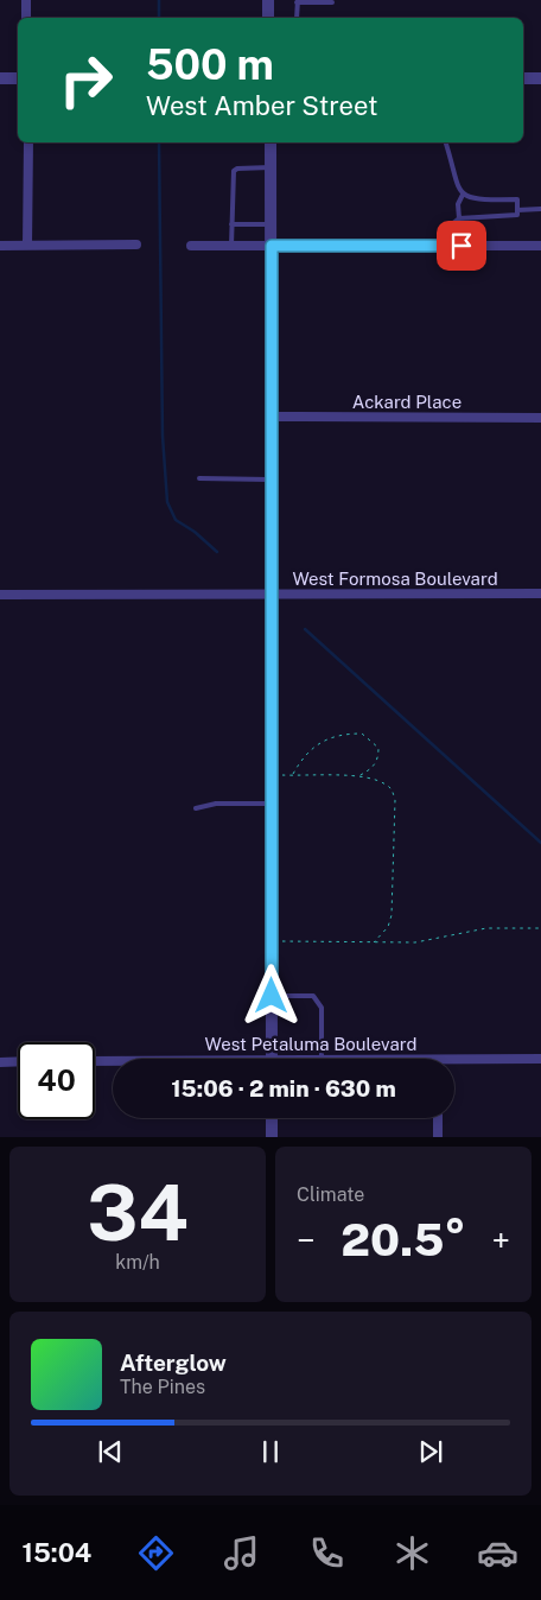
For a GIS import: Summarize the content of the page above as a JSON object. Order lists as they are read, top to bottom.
{
  "streets": {
    "street": ["Ackard Place", "West Formosa Boulevard", "West Petaluma Boulevard"]
  },
  "page": {
    "turn": ["500 m", "West Amber Street"],
    "limit": "40",
    "trip": "15:06 · 2 min · 630 m",
    "tile": [
      ["34", "km/h"],
      "Climate"
    ],
    "heat": ["−", "20.5°", "+"],
    "song": ["Afterglow", "The Pines"],
    "tabs": "15:04"
  }
}
